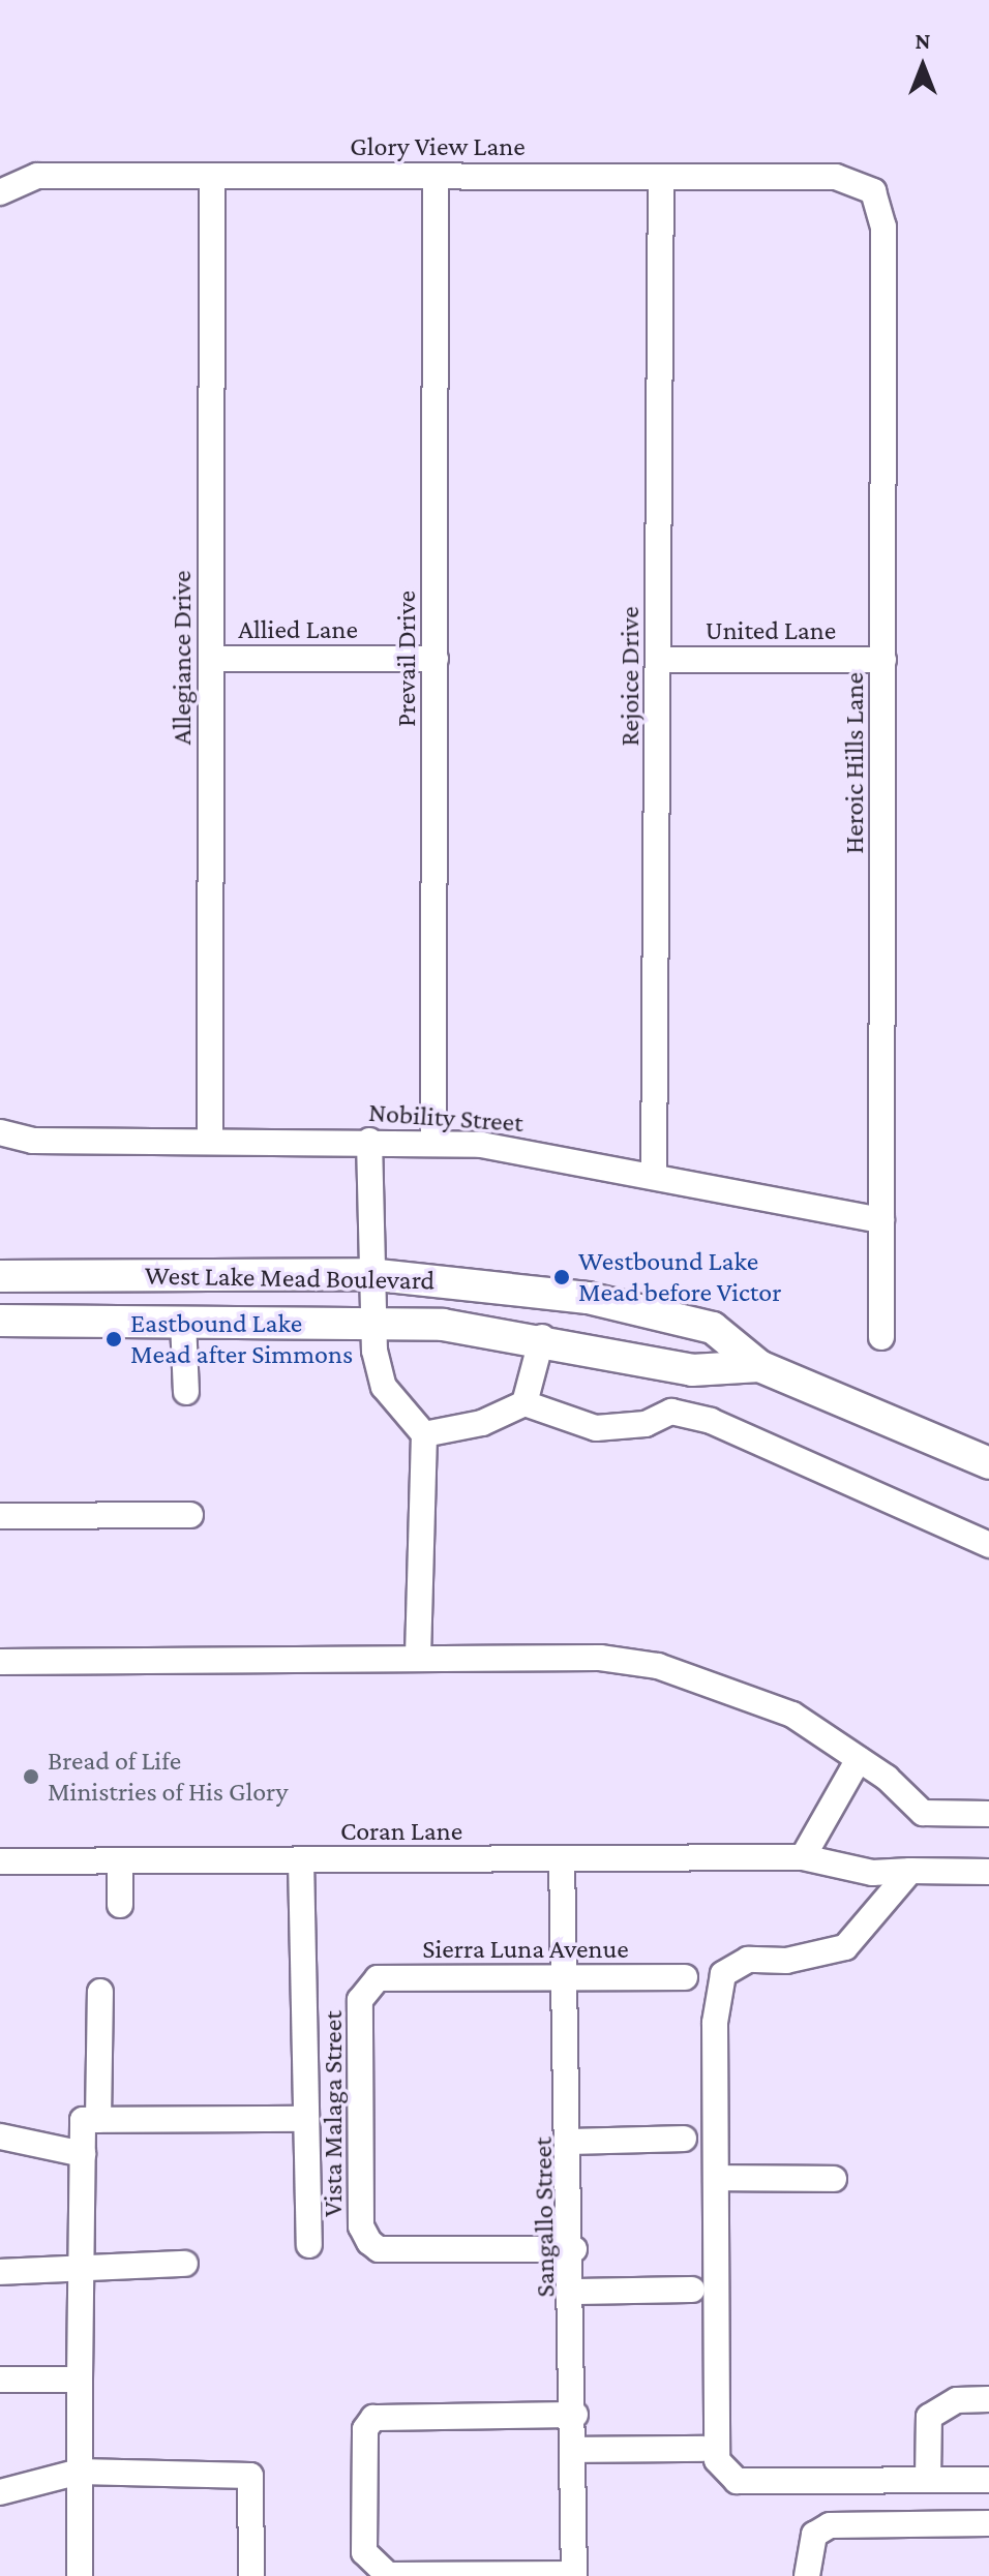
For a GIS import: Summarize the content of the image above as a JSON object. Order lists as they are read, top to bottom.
{
  "streets": {
    "main road": ["West Lake Mead Boulevard"],
    "street": [
      "Glory View Lane",
      "Allied Lane",
      "United Lane",
      "Allegiance Drive",
      "Prevail Drive",
      "Rejoice Drive",
      "Heroic Hills Lane",
      "Nobility Street",
      "Coran Lane",
      "Sierra Luna Avenue",
      "Vista Malaga Street",
      "Sangallo Street"
    ]
  },
  "crossings": [
    ["Glory View Lane", "Allegiance Drive"],
    ["Glory View Lane", "Prevail Drive"],
    ["Glory View Lane", "Rejoice Drive"],
    ["Glory View Lane", "Heroic Hills Lane"],
    ["Allied Lane", "Allegiance Drive"],
    ["Allied Lane", "Prevail Drive"],
    ["United Lane", "Rejoice Drive"],
    ["United Lane", "Heroic Hills Lane"],
    ["Allegiance Drive", "Nobility Street"],
    ["Prevail Drive", "Nobility Street"],
    ["Rejoice Drive", "Nobility Street"],
    ["Heroic Hills Lane", "Nobility Street"],
    ["Coran Lane", "Sangallo Street"],
    ["Sierra Luna Avenue", "Vista Malaga Street"],
    ["Sierra Luna Avenue", "Sangallo Street"],
    ["Vista Malaga Street", "Sangallo Street"]
  ],
  "places": ["Westbound Lake Mead before Victor", "Eastbound Lake Mead after Simmons", "Bread of Life Ministries of His Glory"],
  "north": "top"
}
